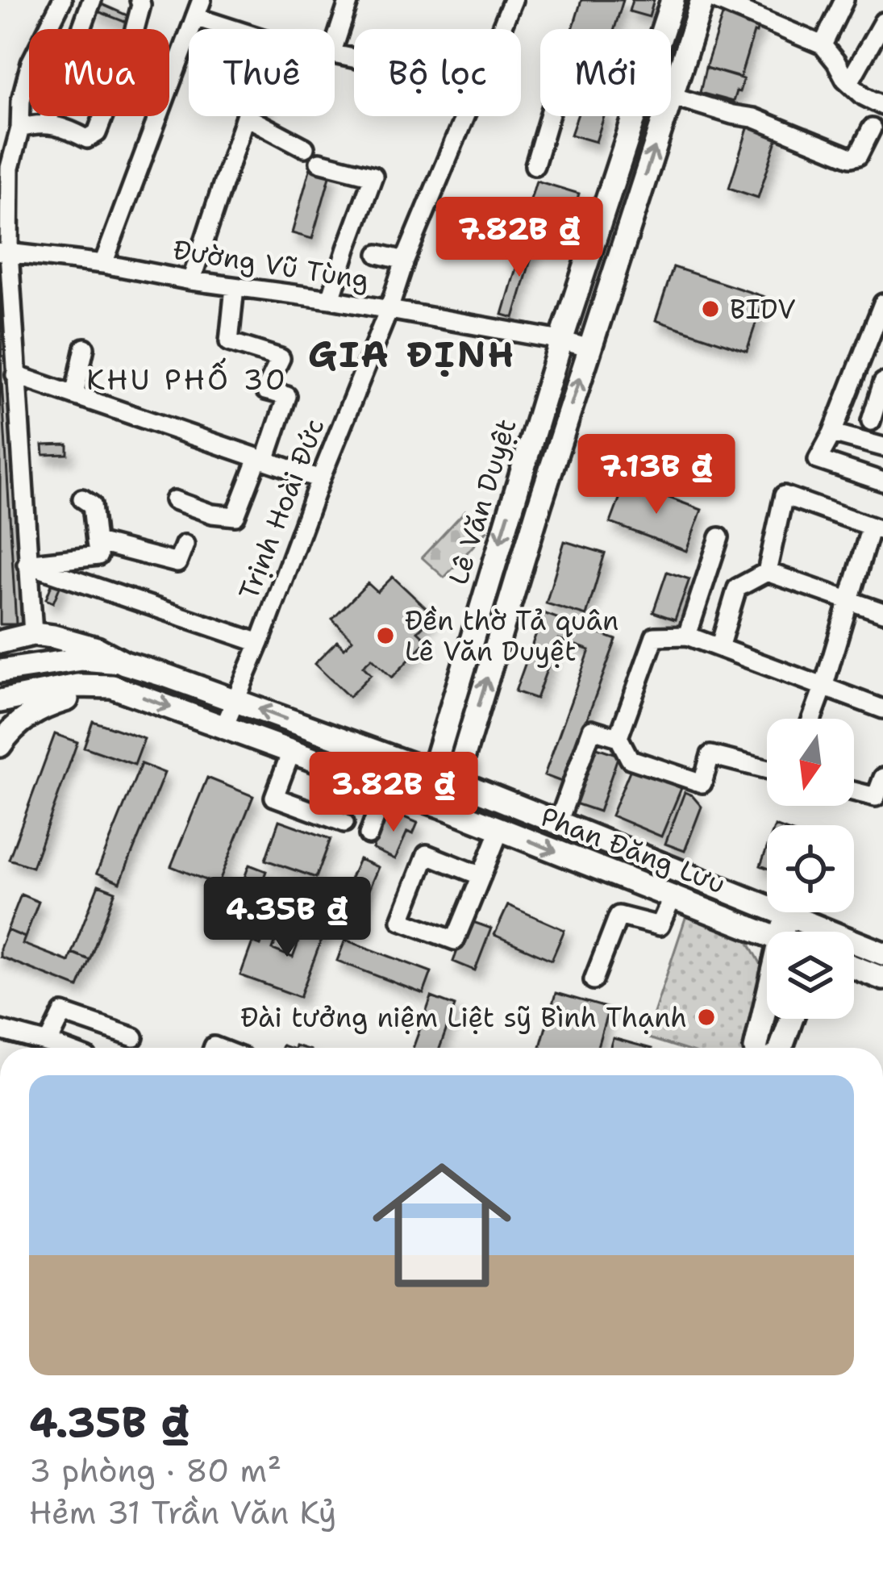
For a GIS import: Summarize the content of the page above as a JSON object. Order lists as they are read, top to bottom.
{
  "streets": {
    "main road": ["Lê Văn Duyệt", "Phan Đăng Lưu"],
    "street": ["Đường Vũ Tùng", "Trịnh Hoài Đức"]
  },
  "crossings": [
    ["Đường Vũ Tùng", "Lê Văn Duyệt"],
    ["Đường Vũ Tùng", "Trịnh Hoài Đức"],
    ["Lê Văn Duyệt", "Phan Đăng Lưu"],
    ["Trịnh Hoài Đức", "Phan Đăng Lưu"]
  ],
  "districts": ["GIA ĐỊNH", "KHU PHỐ 30"],
  "places": ["BIDV", "Đền thờ Tả quân Lê Văn Duyệt", "Đài tưởng niệm Liệt sỹ Bình Thạnh"],
  "north": "bottom",
  "page": {
    "chip": [
      "Mua",
      "Thuê",
      "Bộ lọc",
      "Mới"
    ],
    "price": [
      "7.82B ₫",
      "7.13B ₫",
      "3.82B ₫",
      "4.35B ₫"
    ],
    "list": [
      {
        "name": "4.35B ₫",
        "note": "3 phòng · 80 m² · Hẻm 31 Trần Văn Kỷ"
      }
    ]
  }
}
